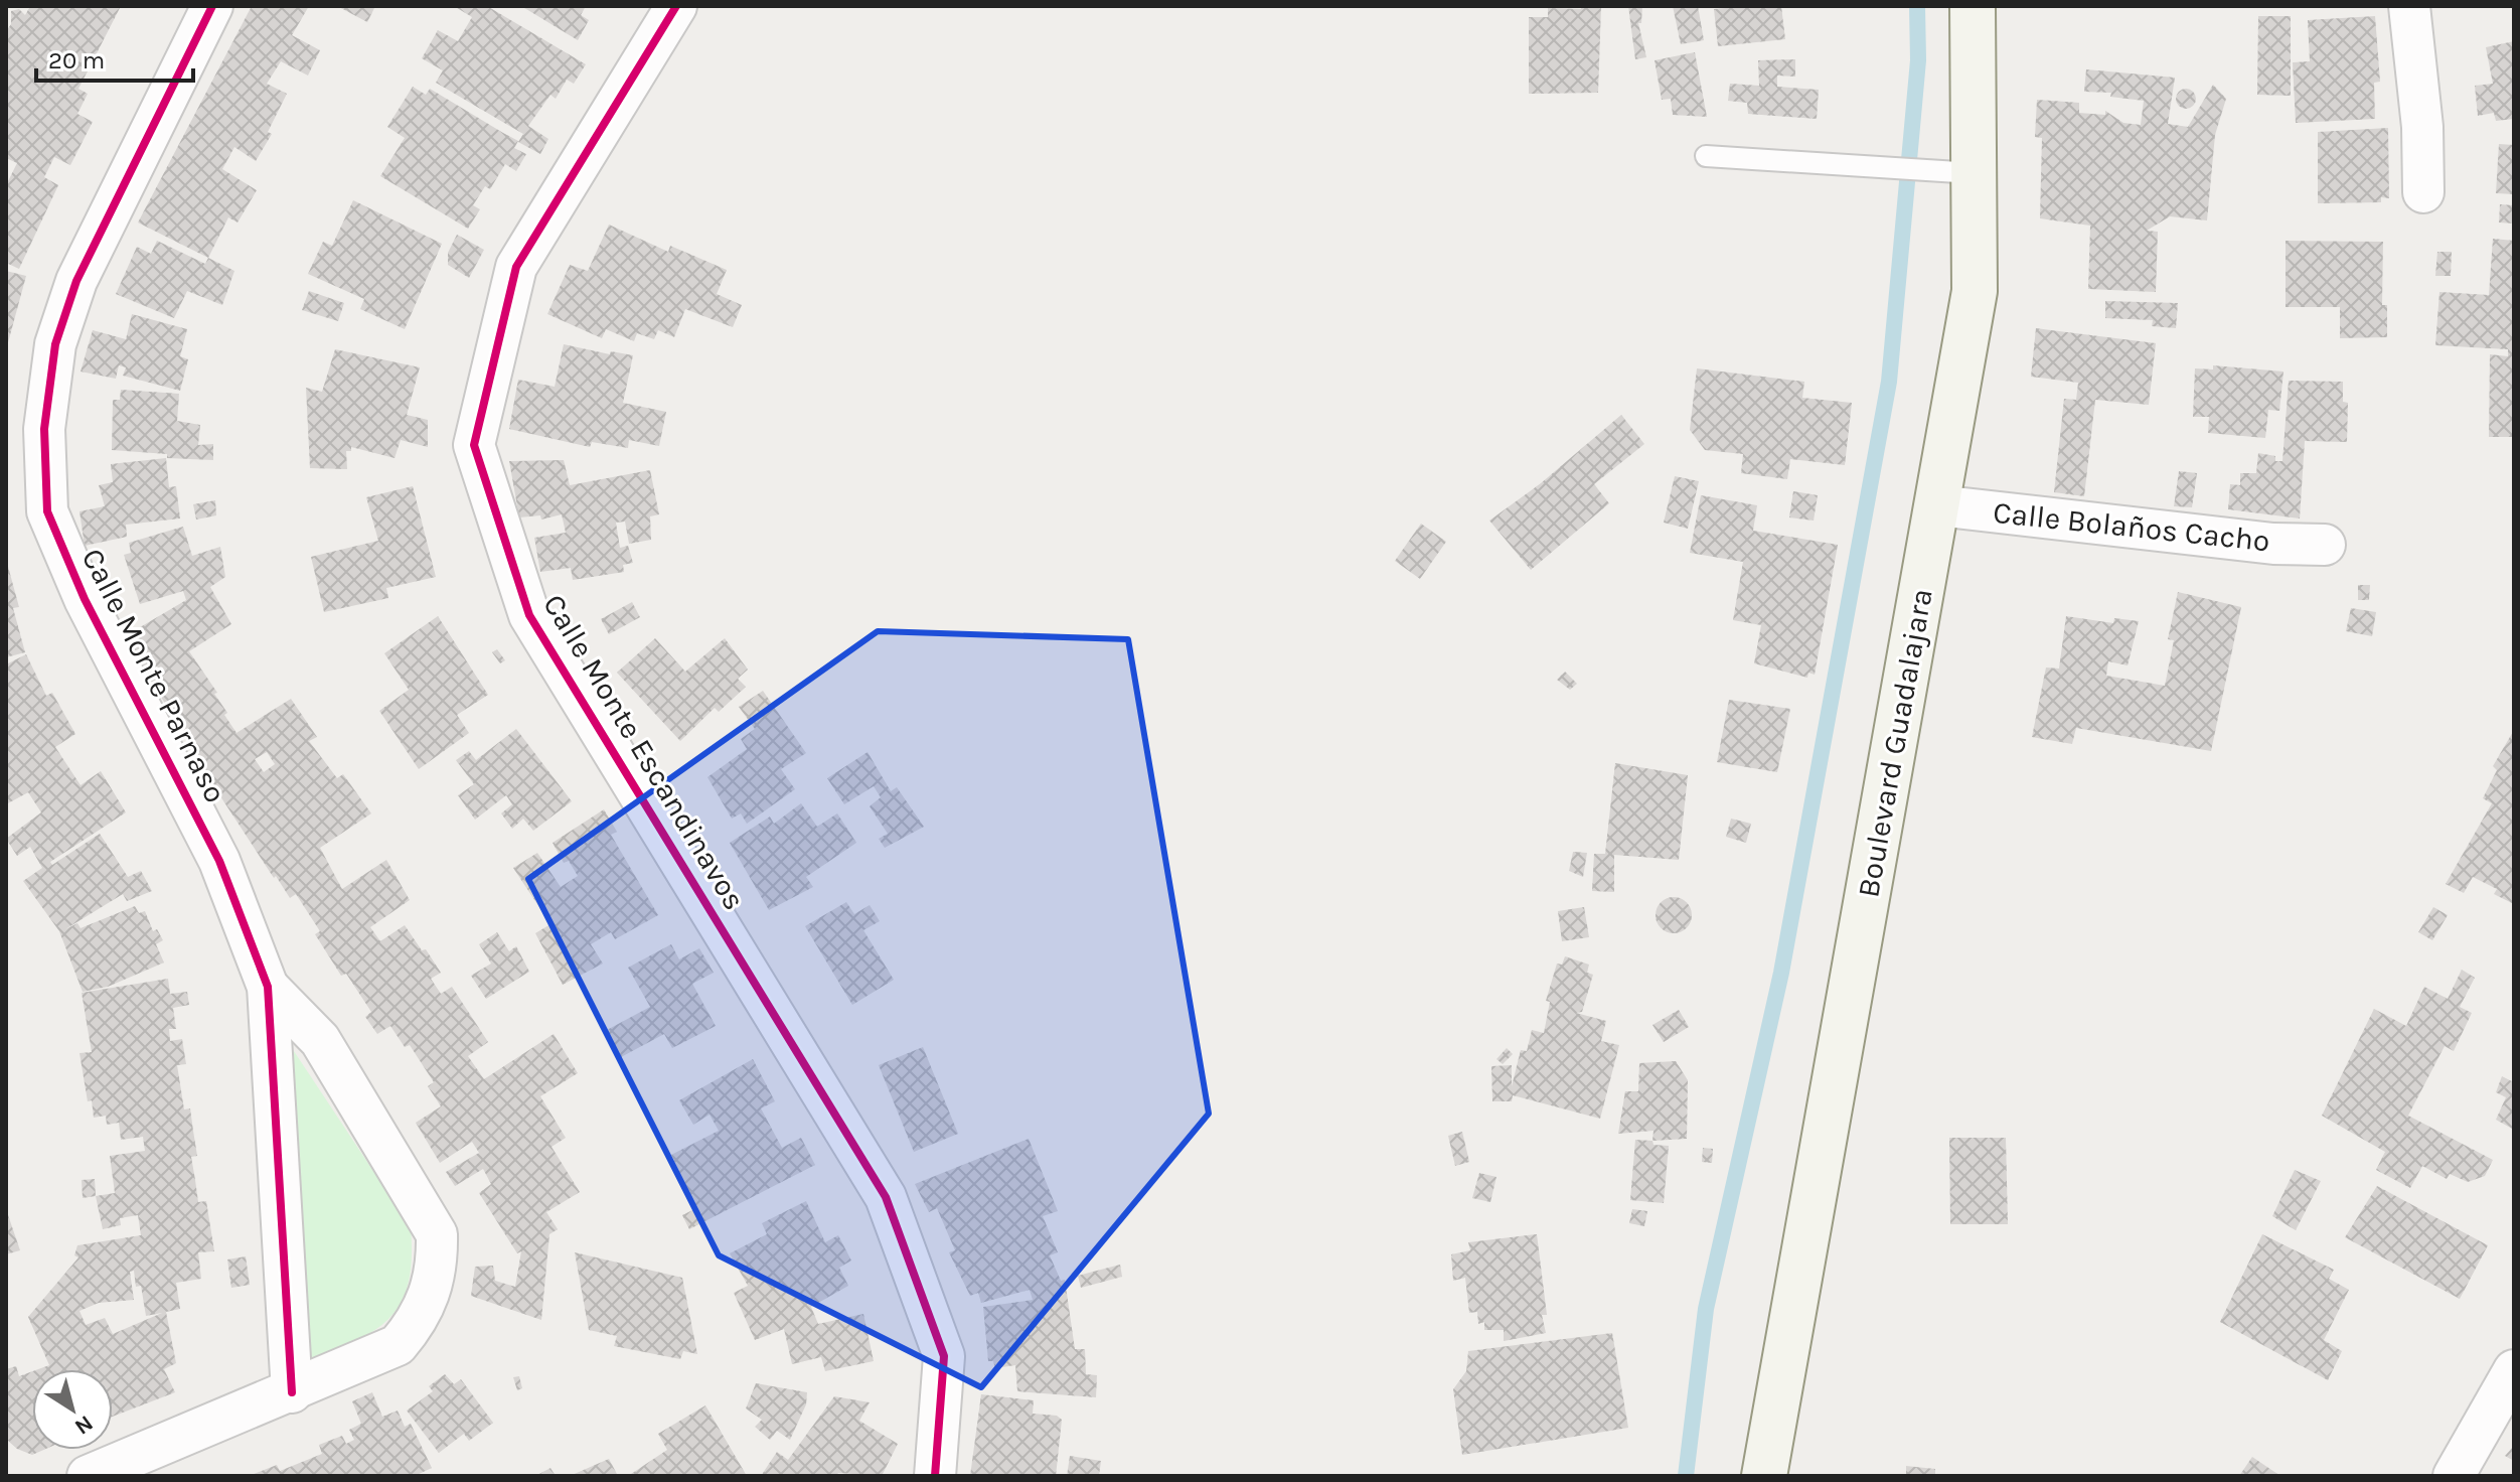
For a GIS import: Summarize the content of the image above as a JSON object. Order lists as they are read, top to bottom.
{
  "streets": {
    "main road": ["Boulevard Guadalajara"],
    "street": ["Calle Bolaños Cacho", "Calle Monte Parnaso", "Calle Monte Escandinavos"]
  },
  "crossings": [
    ["Calle Bolaños Cacho", "Boulevard Guadalajara"]
  ],
  "scale_bar": "20 m",
  "north": "bottom right"
}
